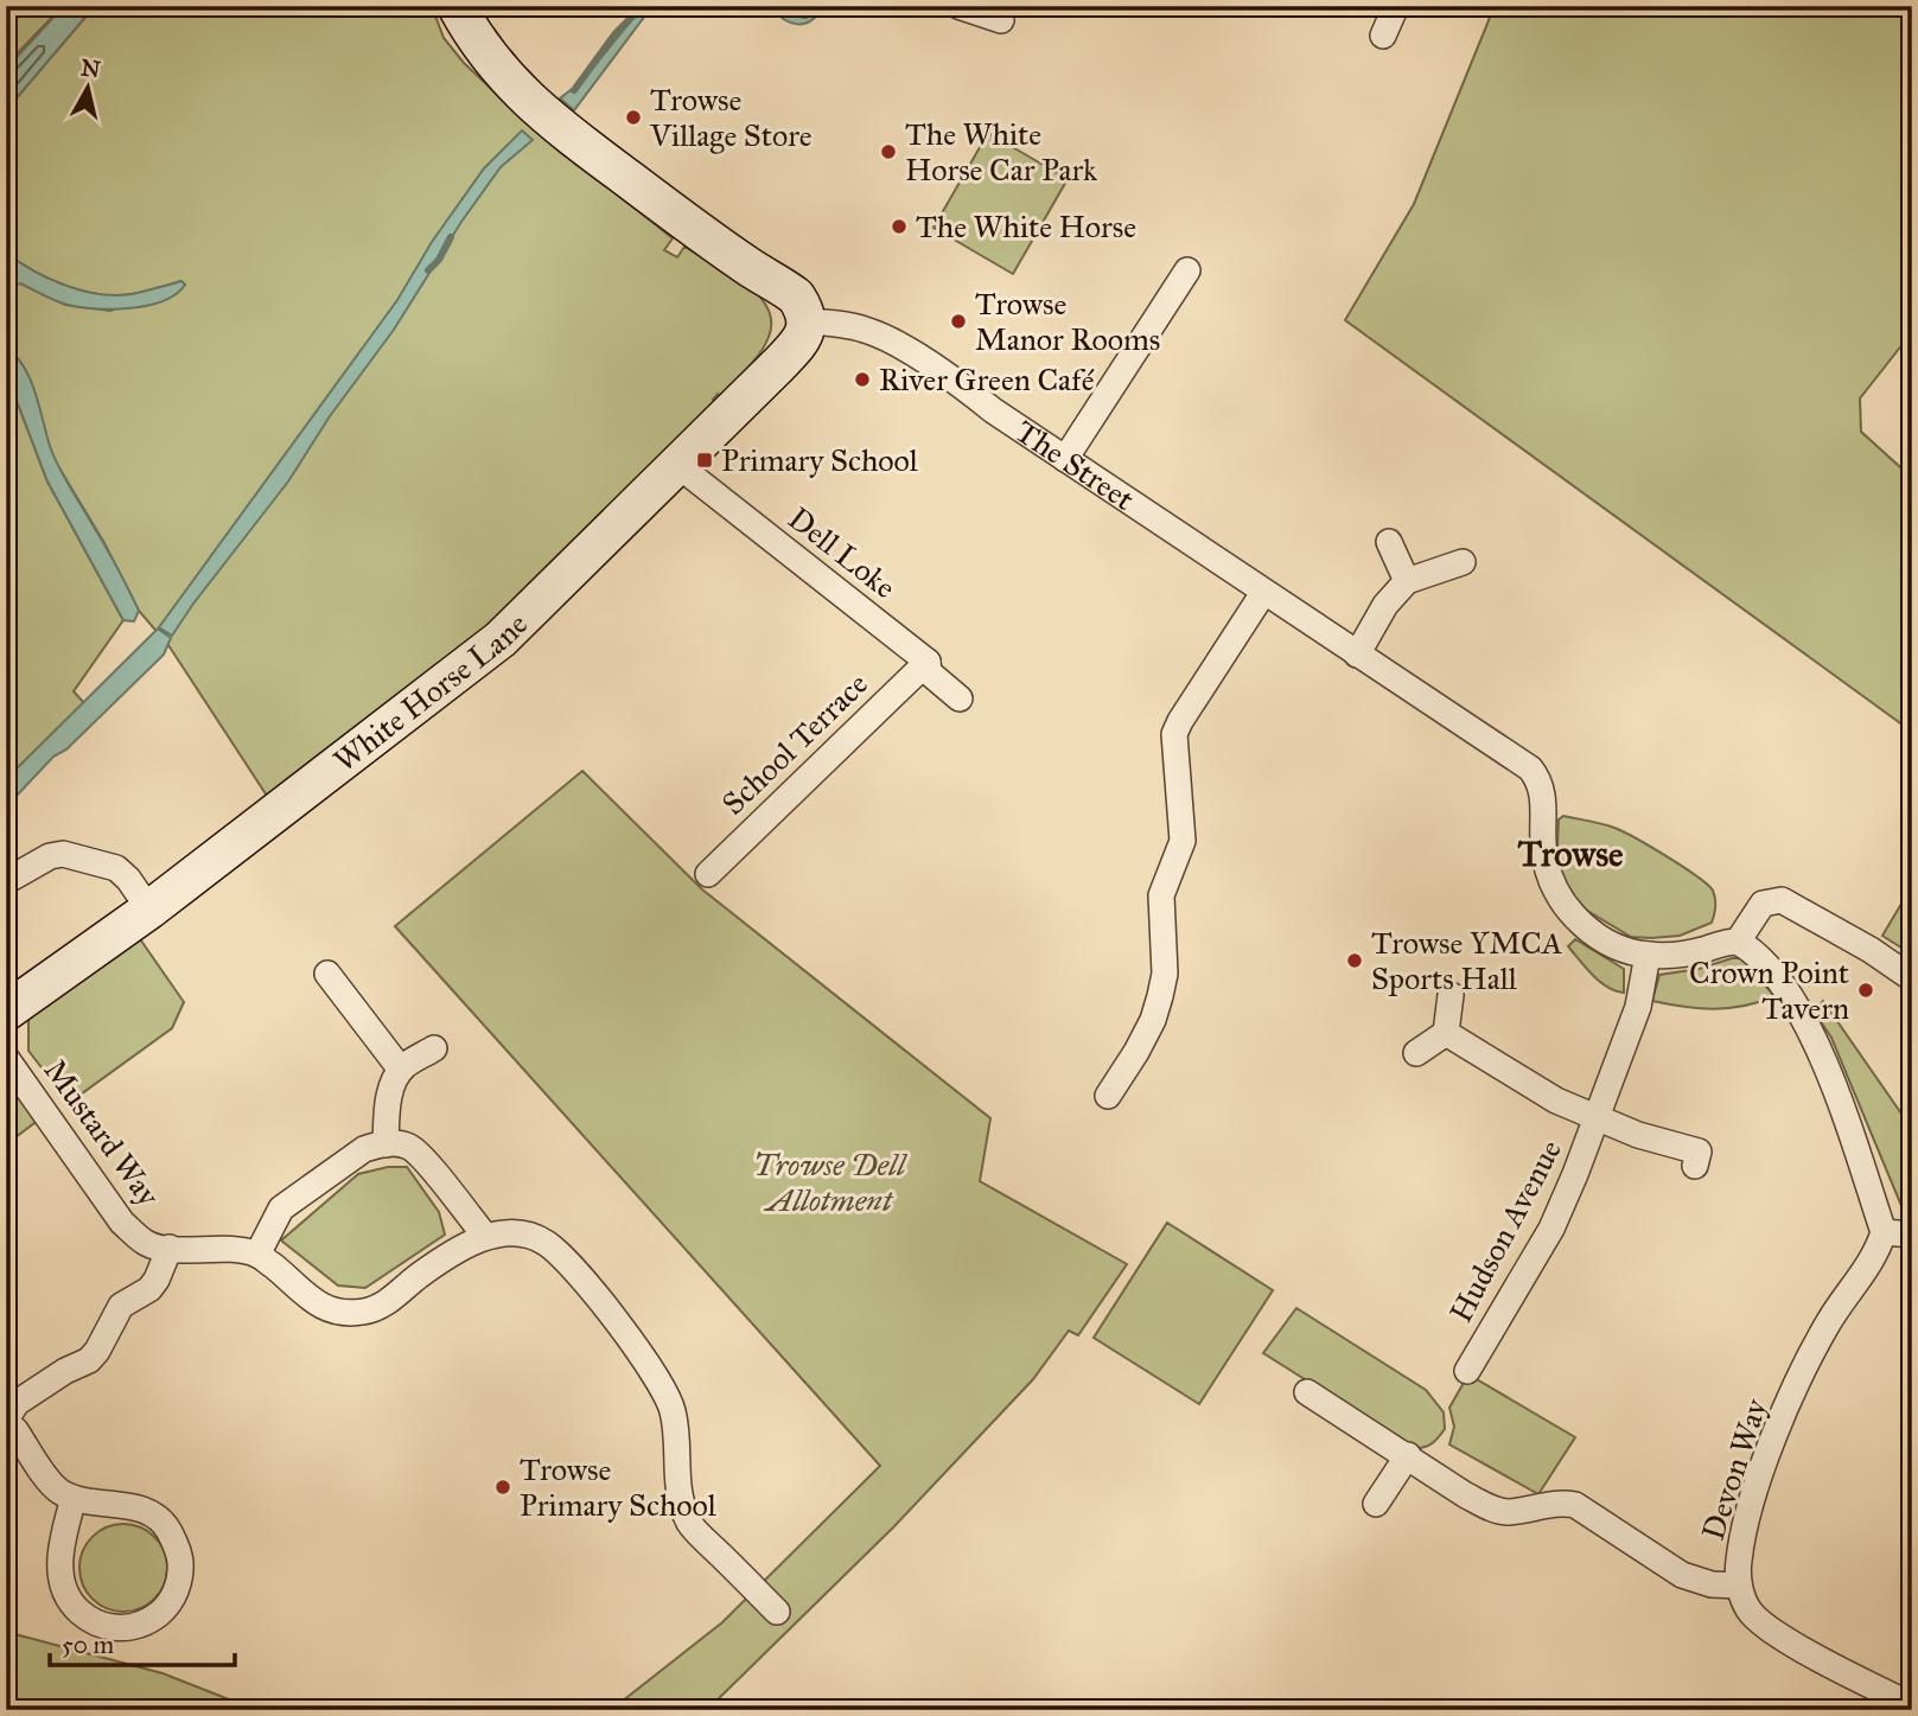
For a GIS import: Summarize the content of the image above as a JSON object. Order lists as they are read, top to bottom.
{
  "streets": {
    "street": [
      "The Street",
      "Dell Loke",
      "White Horse Lane",
      "School Terrace",
      "Mustard Way",
      "Hudson Avenue",
      "Devon Way"
    ]
  },
  "crossings": [
    ["The Street", "White Horse Lane"],
    ["The Street", "Hudson Avenue"],
    ["Dell Loke", "White Horse Lane"],
    ["Dell Loke", "School Terrace"]
  ],
  "districts": ["Trowse"],
  "parks": ["Trowse Dell Allotment"],
  "places": {
    "other": [
      "Trowse Village Store",
      "The White Horse Car Park",
      "The White Horse",
      "Trowse Manor Rooms",
      "River Green Café",
      "Trowse YMCA Sports Hall",
      "Crown Point Tavern",
      "Trowse Primary School"
    ],
    "transit": ["Primary School"]
  },
  "scale_bar": "50 m",
  "north": "top"
}
